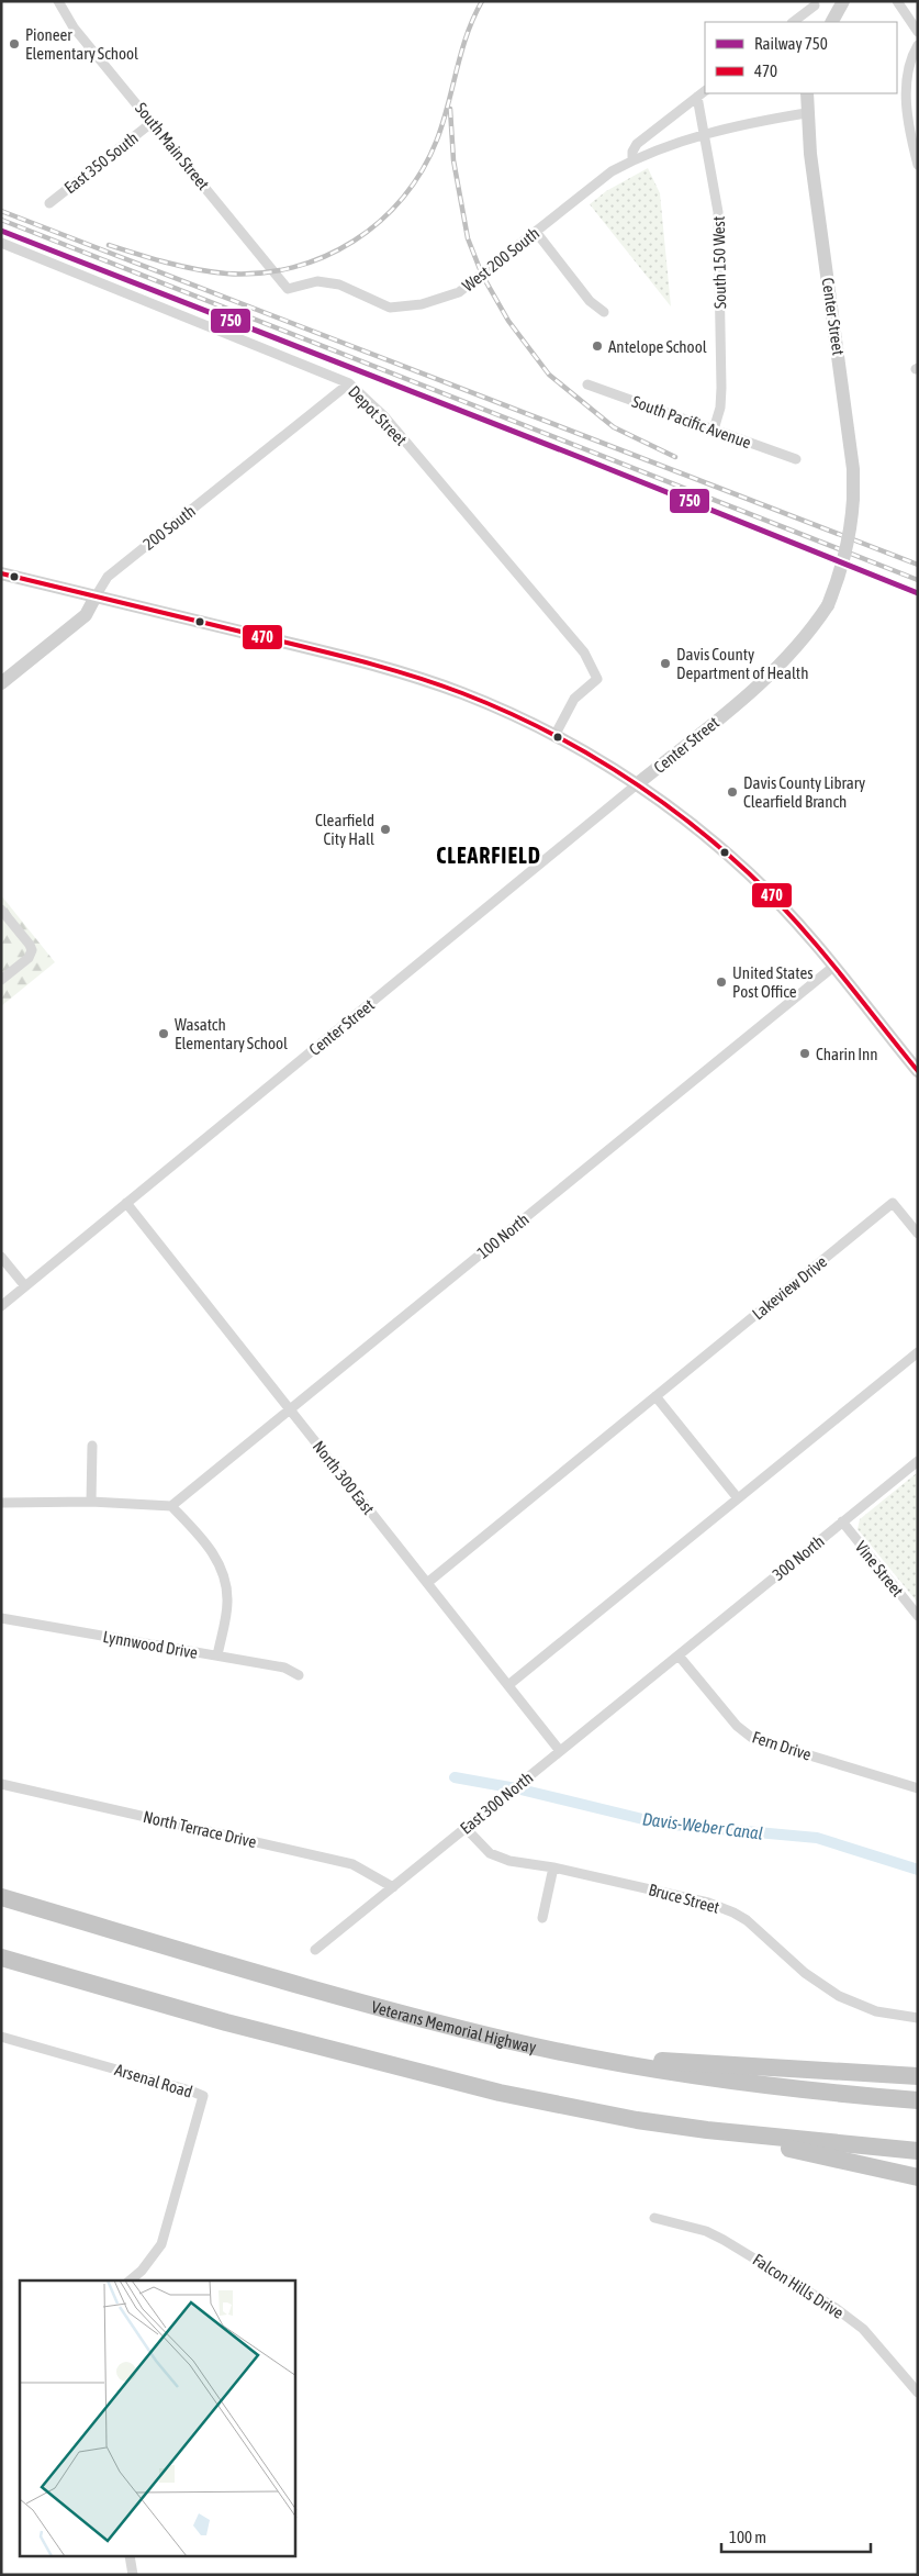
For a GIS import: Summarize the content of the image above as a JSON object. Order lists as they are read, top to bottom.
{
  "streets": {
    "highway": ["Veterans Memorial Highway"],
    "main road": ["Center Street", "200 South"],
    "street": [
      "South Main Street",
      "East 350 South",
      "West 200 South",
      "South 150 West",
      "Depot Street",
      "South Pacific Avenue",
      "100 North",
      "Lakeview Drive",
      "North 300 East",
      "300 North",
      "Vine Street",
      "Lynnwood Drive",
      "Fern Drive",
      "East 300 North",
      "North Terrace Drive",
      "Bruce Street",
      "Arsenal Road",
      "Falcon Hills Drive"
    ]
  },
  "crossings": [
    ["South Main Street", "East 350 South"],
    ["South Main Street", "West 200 South"],
    ["West 200 South", "South 150 West"],
    ["West 200 South", "Center Street"],
    ["South 150 West", "South Pacific Avenue"],
    ["Center Street", "North 300 East"],
    ["Depot Street", "200 South"],
    ["100 North", "North 300 East"],
    ["Lakeview Drive", "North 300 East"],
    ["North 300 East", "East 300 North"],
    ["300 North", "Vine Street"],
    ["300 North", "Fern Drive"],
    ["300 North", "East 300 North"],
    ["Fern Drive", "East 300 North"],
    ["East 300 North", "North Terrace Drive"],
    ["East 300 North", "Bruce Street"]
  ],
  "districts": ["CLEARFIELD"],
  "water": ["Davis-Weber Canal"],
  "places": [
    "Pioneer Elementary School",
    "Antelope School",
    "Davis County Department of Health",
    "Davis County Library Clearfield Branch",
    "Clearfield City Hall",
    "United States Post Office",
    "Wasatch Elementary School",
    "Charin Inn"
  ],
  "lines": ["rail line 750", "transit line 470"],
  "legend": ["Railway 750", "470"],
  "scale_bar": "100 m"
}
